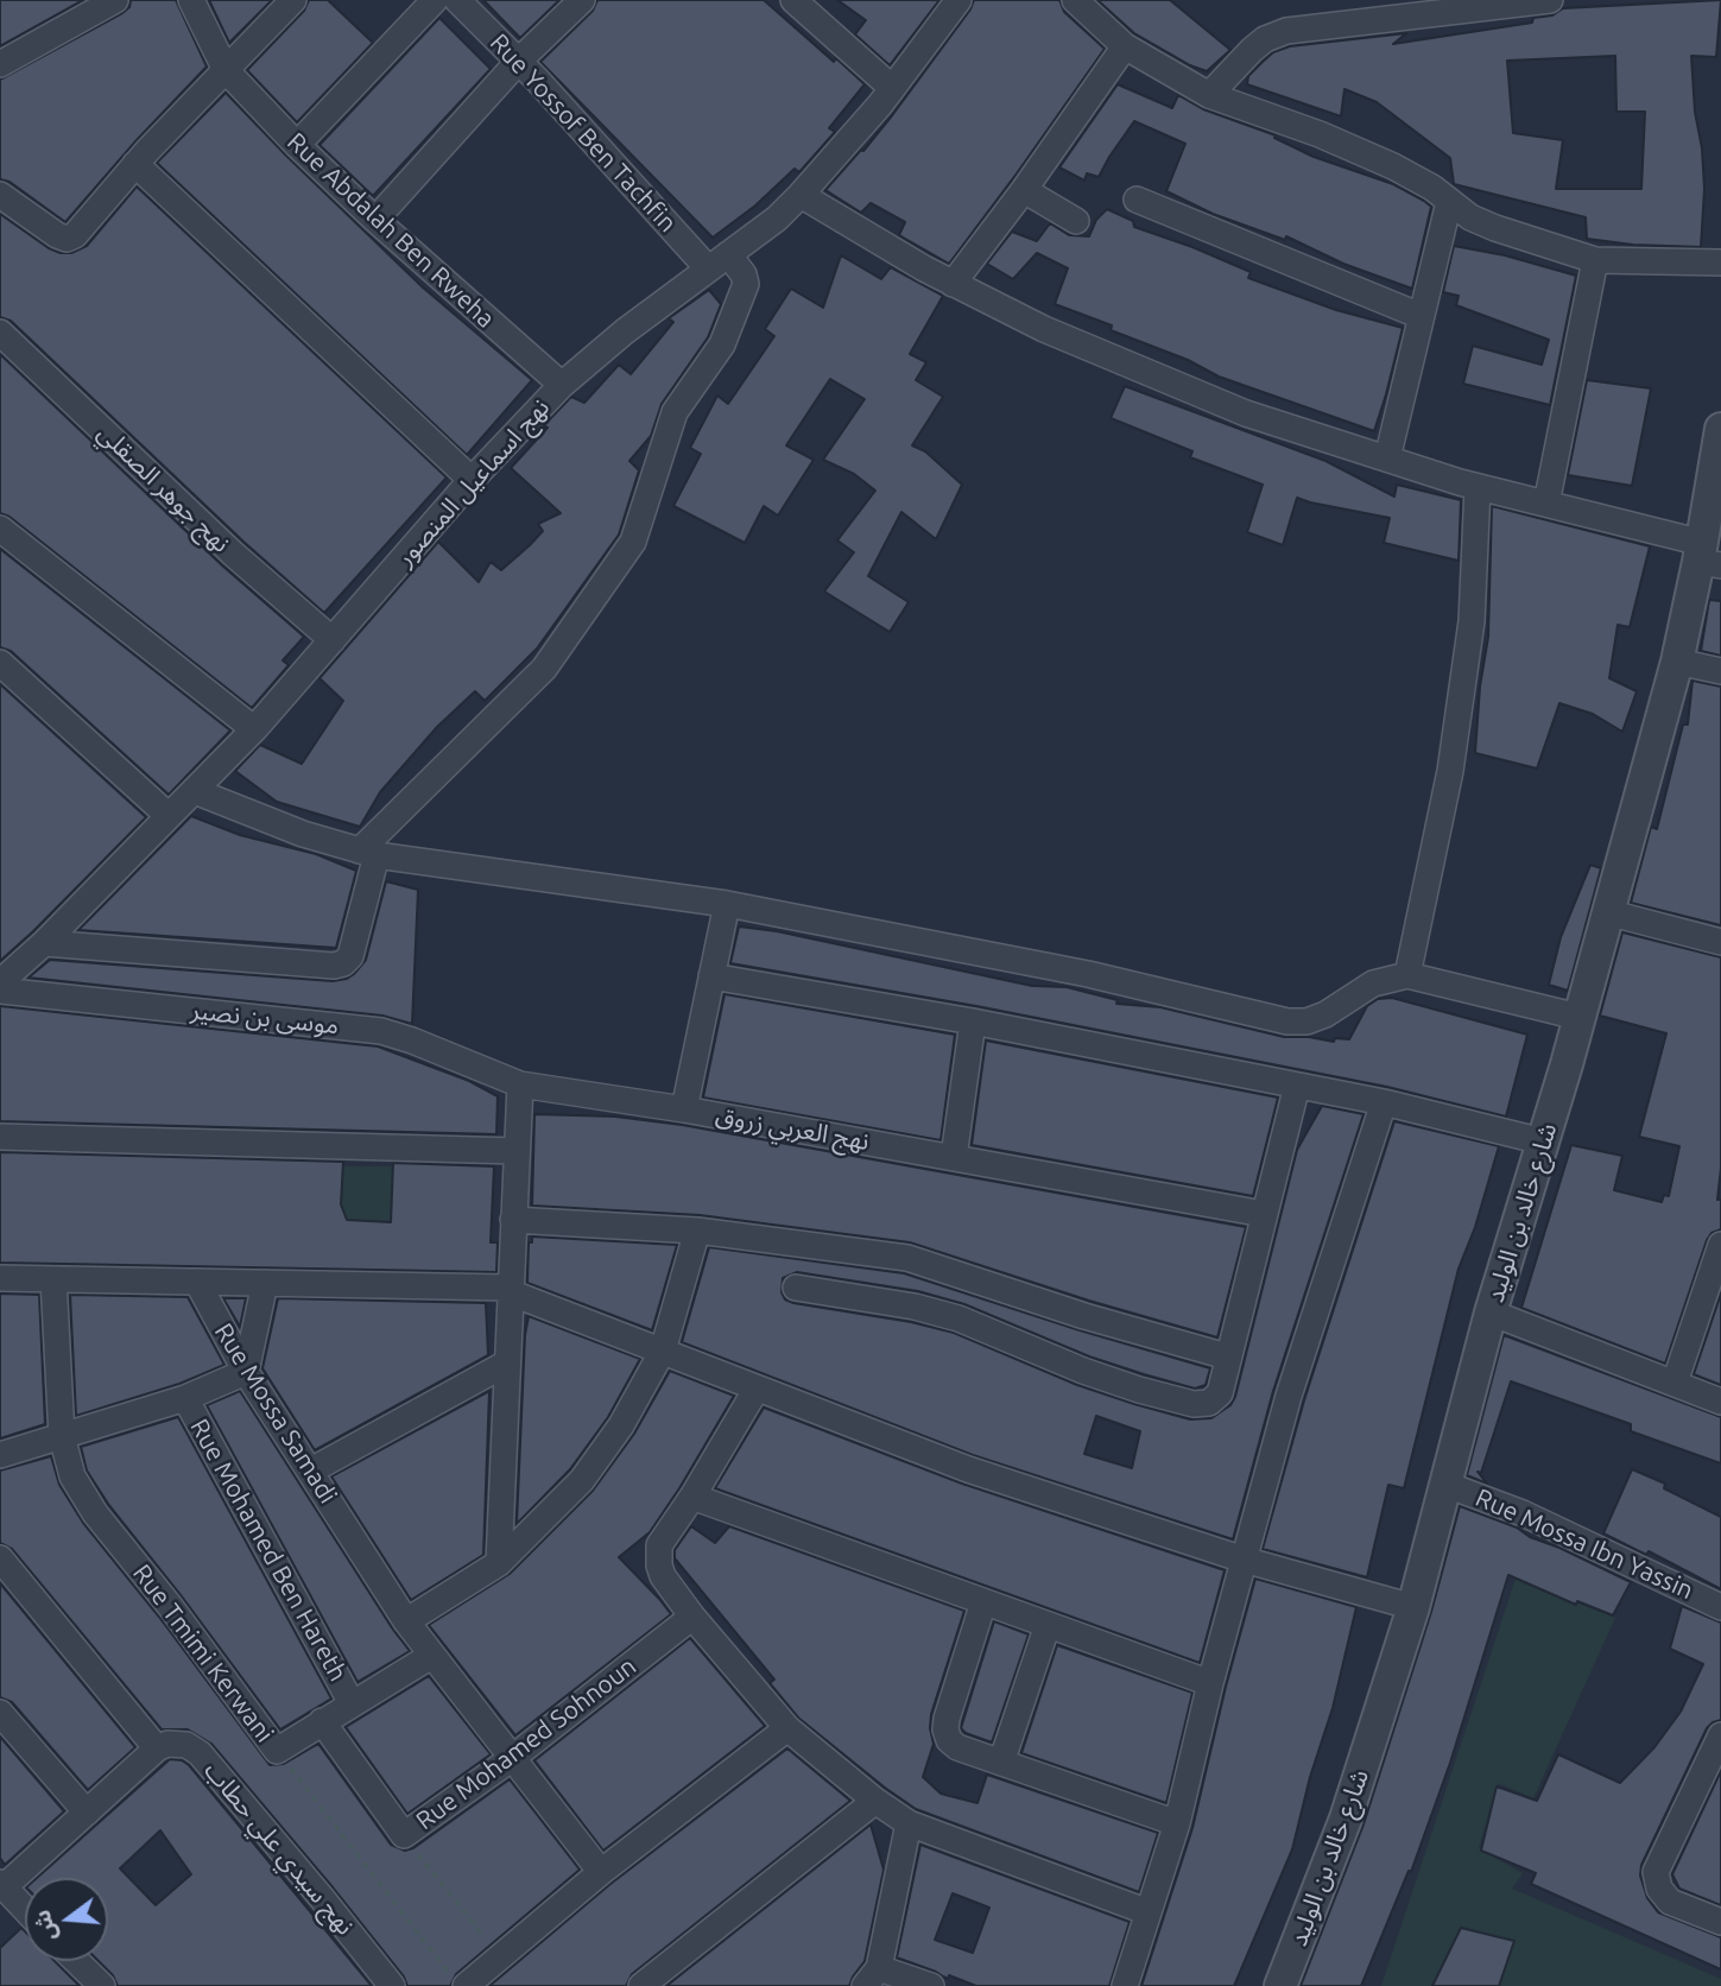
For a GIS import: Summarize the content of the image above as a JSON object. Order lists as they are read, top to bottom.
{
  "streets": {
    "street": [
      "Rue Yossof Ben Tachfin",
      "Rue Abdalah Ben Rweha",
      "نهج اسماعيل المنصور",
      "نهج جوهر الصقلي",
      "موسى بن نصير",
      "نهج العربي زروق",
      "شارع خالد بن الوليد",
      "Rue Mossa Samadi",
      "Rue Mossa Ibn Yassin",
      "Rue Mohamed Ben Hareth",
      "Rue Tmimi Kerwani",
      "Rue Mohamed Sohnoun",
      "نهج سيدي علي حطاب"
    ]
  },
  "crossings": [
    ["Rue Yossof Ben Tachfin", "نهج اسماعيل المنصور"],
    ["Rue Abdalah Ben Rweha", "نهج اسماعيل المنصور"],
    ["نهج اسماعيل المنصور", "نهج جوهر الصقلي"],
    ["موسى بن نصير", "نهج العربي زروق"],
    ["شارع خالد بن الوليد", "Rue Mossa Ibn Yassin"],
    ["Rue Mossa Samadi", "Rue Mohamed Sohnoun"]
  ],
  "north": "left"
}
